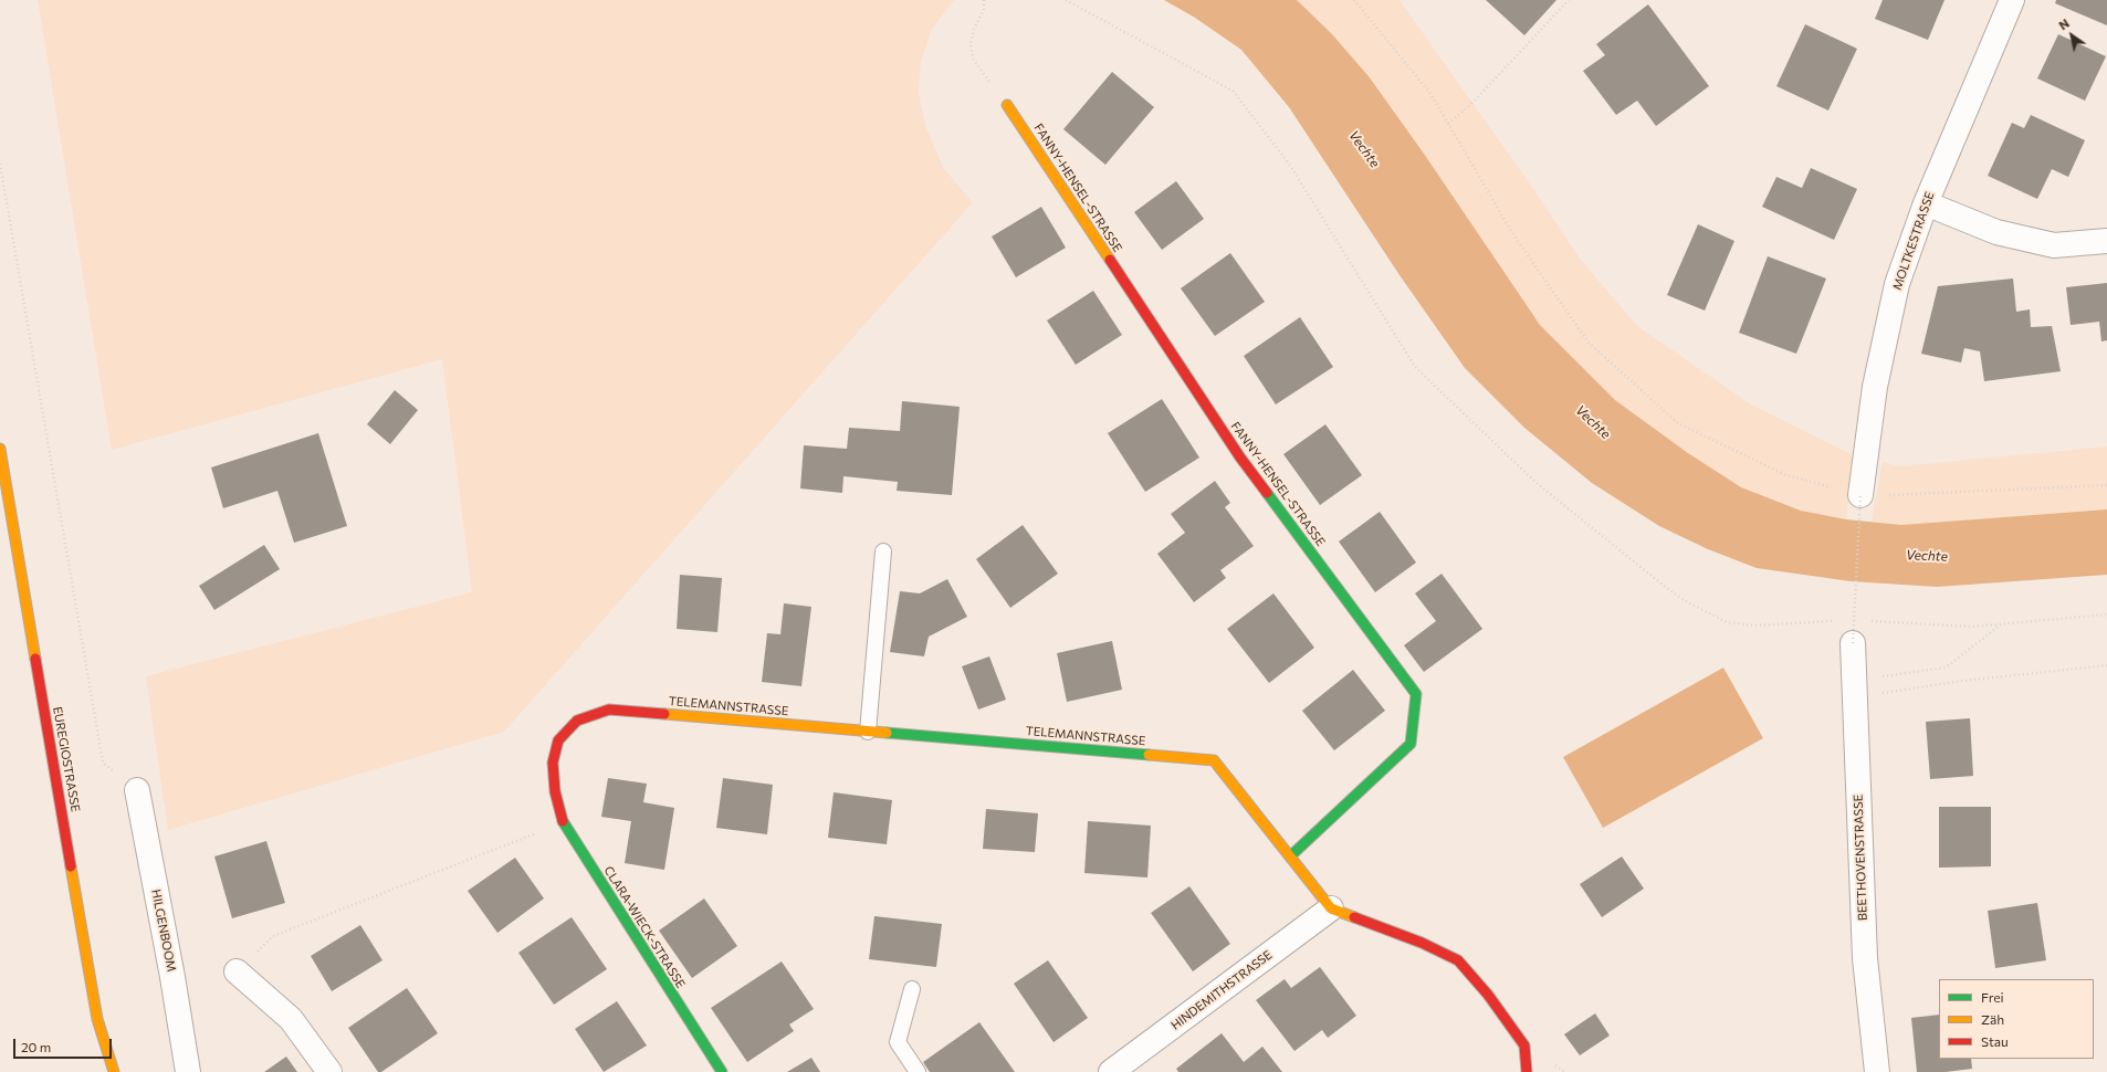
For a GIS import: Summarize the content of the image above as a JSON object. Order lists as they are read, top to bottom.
{
  "streets": {
    "street": [
      "FANNY-HENSEL-STRASSE",
      "MOLTKESTRASSE",
      "TELEMANNSTRASSE",
      "EUREGIOSTRASSE",
      "BEETHOVENSTRASSE",
      "CLARA-WIECK-STRASSE",
      "HILGENBOOM",
      "HINDEMITHSTRASSE"
    ]
  },
  "crossings": [
    ["FANNY-HENSEL-STRASSE", "TELEMANNSTRASSE"],
    ["TELEMANNSTRASSE", "CLARA-WIECK-STRASSE"],
    ["TELEMANNSTRASSE", "HINDEMITHSTRASSE"]
  ],
  "water": ["Vechte"],
  "legend": ["Frei", "Zäh", "Stau"],
  "scale_bar": "20 m",
  "north": "top left"
}
